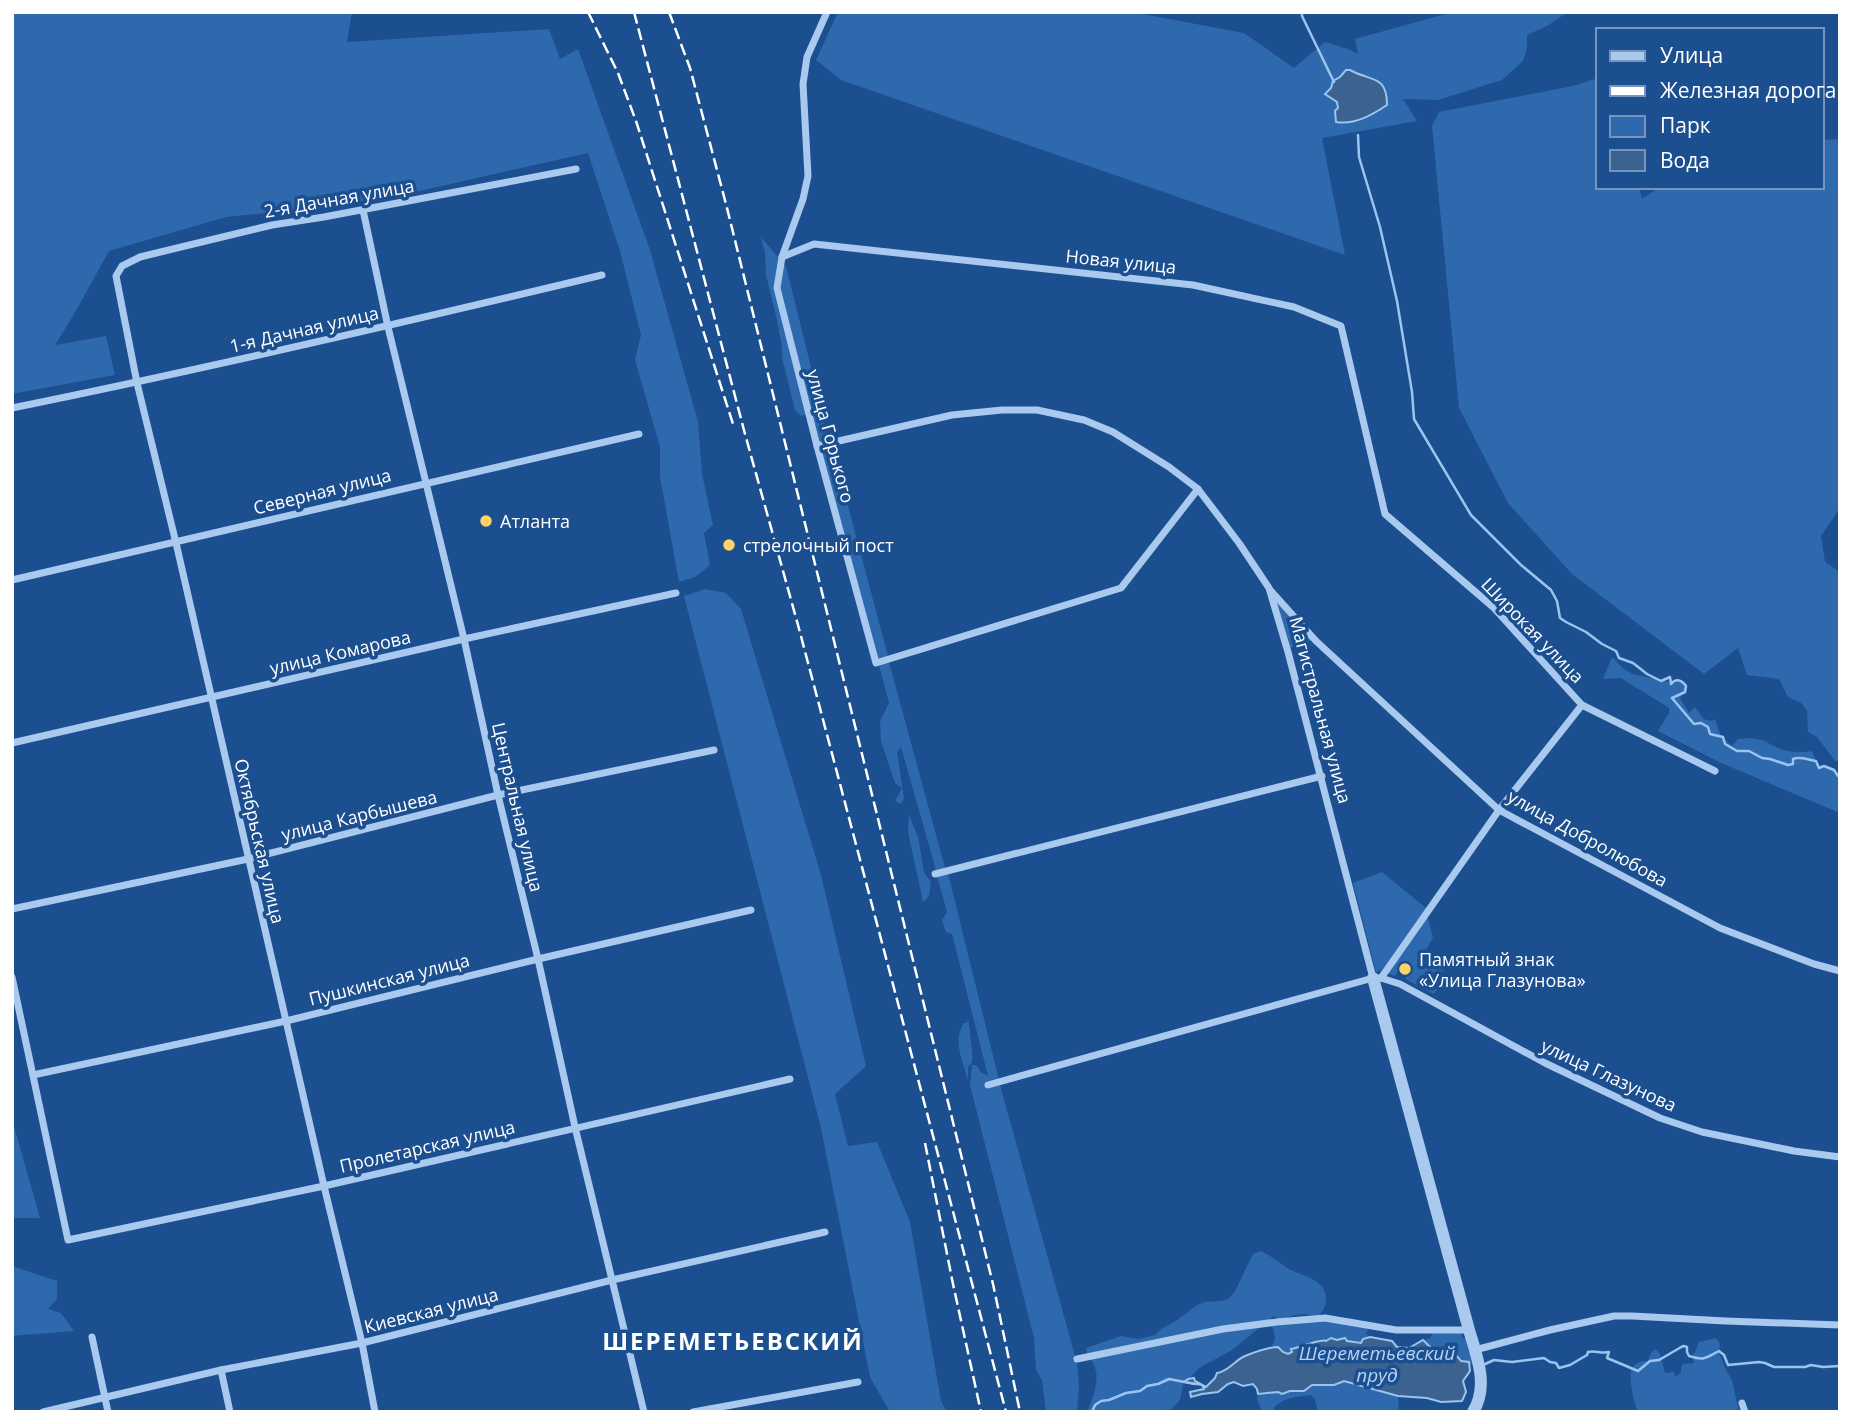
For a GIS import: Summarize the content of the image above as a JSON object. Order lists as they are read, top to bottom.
{
  "streets": {
    "street": [
      "2-я Дачная улица",
      "Новая улица",
      "1-я Дачная улица",
      "улица Горького",
      "Северная улица",
      "Широкая улица",
      "улица Комарова",
      "Магистральная улица",
      "Центральная улица",
      "улица Карбышева",
      "улица Добролюбова",
      "Октябрьская улица",
      "Пушкинская улица",
      "улица Глазунова",
      "Пролетарская улица",
      "Киевская улица"
    ]
  },
  "crossings": [
    ["2-я Дачная улица", "Центральная улица"],
    ["2-я Дачная улица", "Октябрьская улица"],
    ["Новая улица", "улица Горького"],
    ["Новая улица", "Широкая улица"],
    ["1-я Дачная улица", "Центральная улица"],
    ["1-я Дачная улица", "Октябрьская улица"],
    ["улица Горького", "Магистральная улица"],
    ["Северная улица", "Центральная улица"],
    ["Северная улица", "Октябрьская улица"],
    ["Широкая улица", "Магистральная улица"],
    ["Широкая улица", "улица Добролюбова"],
    ["Широкая улица", "улица Глазунова"],
    ["улица Комарова", "Центральная улица"],
    ["улица Комарова", "Октябрьская улица"],
    ["Магистральная улица", "улица Добролюбова"],
    ["Магистральная улица", "улица Глазунова"],
    ["Центральная улица", "улица Карбышева"],
    ["Центральная улица", "Пушкинская улица"],
    ["Центральная улица", "Пролетарская улица"],
    ["Центральная улица", "Киевская улица"],
    ["улица Карбышева", "Октябрьская улица"],
    ["Октябрьская улица", "Пушкинская улица"],
    ["Октябрьская улица", "Пролетарская улица"],
    ["Октябрьская улица", "Киевская улица"],
    ["Пушкинская улица", "Пролетарская улица"]
  ],
  "districts": ["ШЕРЕМЕТЬЕВСКИЙ"],
  "water": ["Шереметьевский пруд"],
  "places": ["Атланта", "стрелочный пост", "Памятный знак «Улица Глазунова»"],
  "legend": [
    "Улица",
    "Железная дорога",
    "Парк",
    "Вода"
  ]
}
